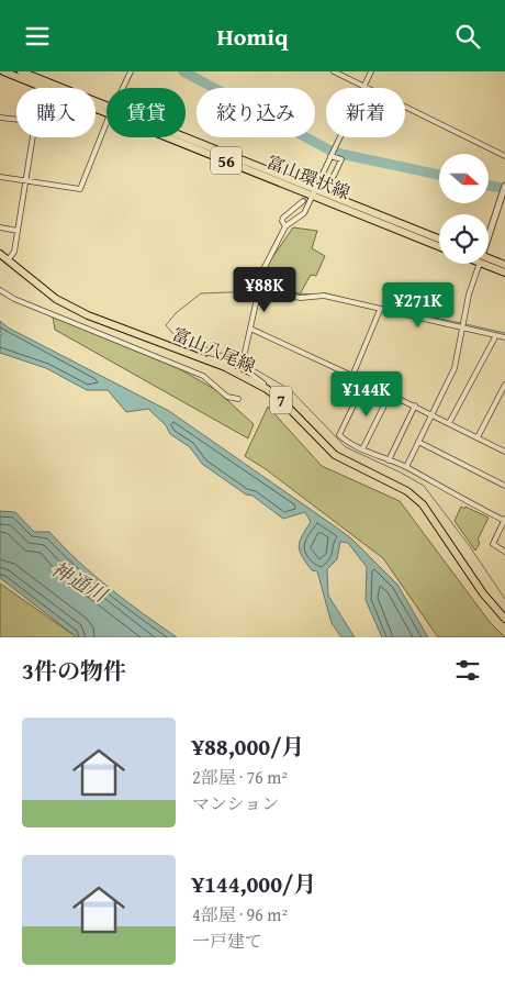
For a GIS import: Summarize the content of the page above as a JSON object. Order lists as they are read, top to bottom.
{
  "streets": {
    "main road": [
      "56",
      "富山環状線",
      "富山八尾線",
      "7"
    ]
  },
  "water": ["神通川"],
  "north": "right",
  "page": {
    "header": "Homiq",
    "chip": [
      "購入",
      "賃貸",
      "絞り込み",
      "新着"
    ],
    "price": ["¥88K", "¥271K", "¥144K"],
    "heading": "3件の物件",
    "list": [
      {
        "name": "¥88,000/月",
        "note": "2部屋 · 76 m² · マンション"
      },
      {
        "name": "¥144,000/月",
        "note": "4部屋 · 96 m² · 一戸建て"
      }
    ]
  }
}
